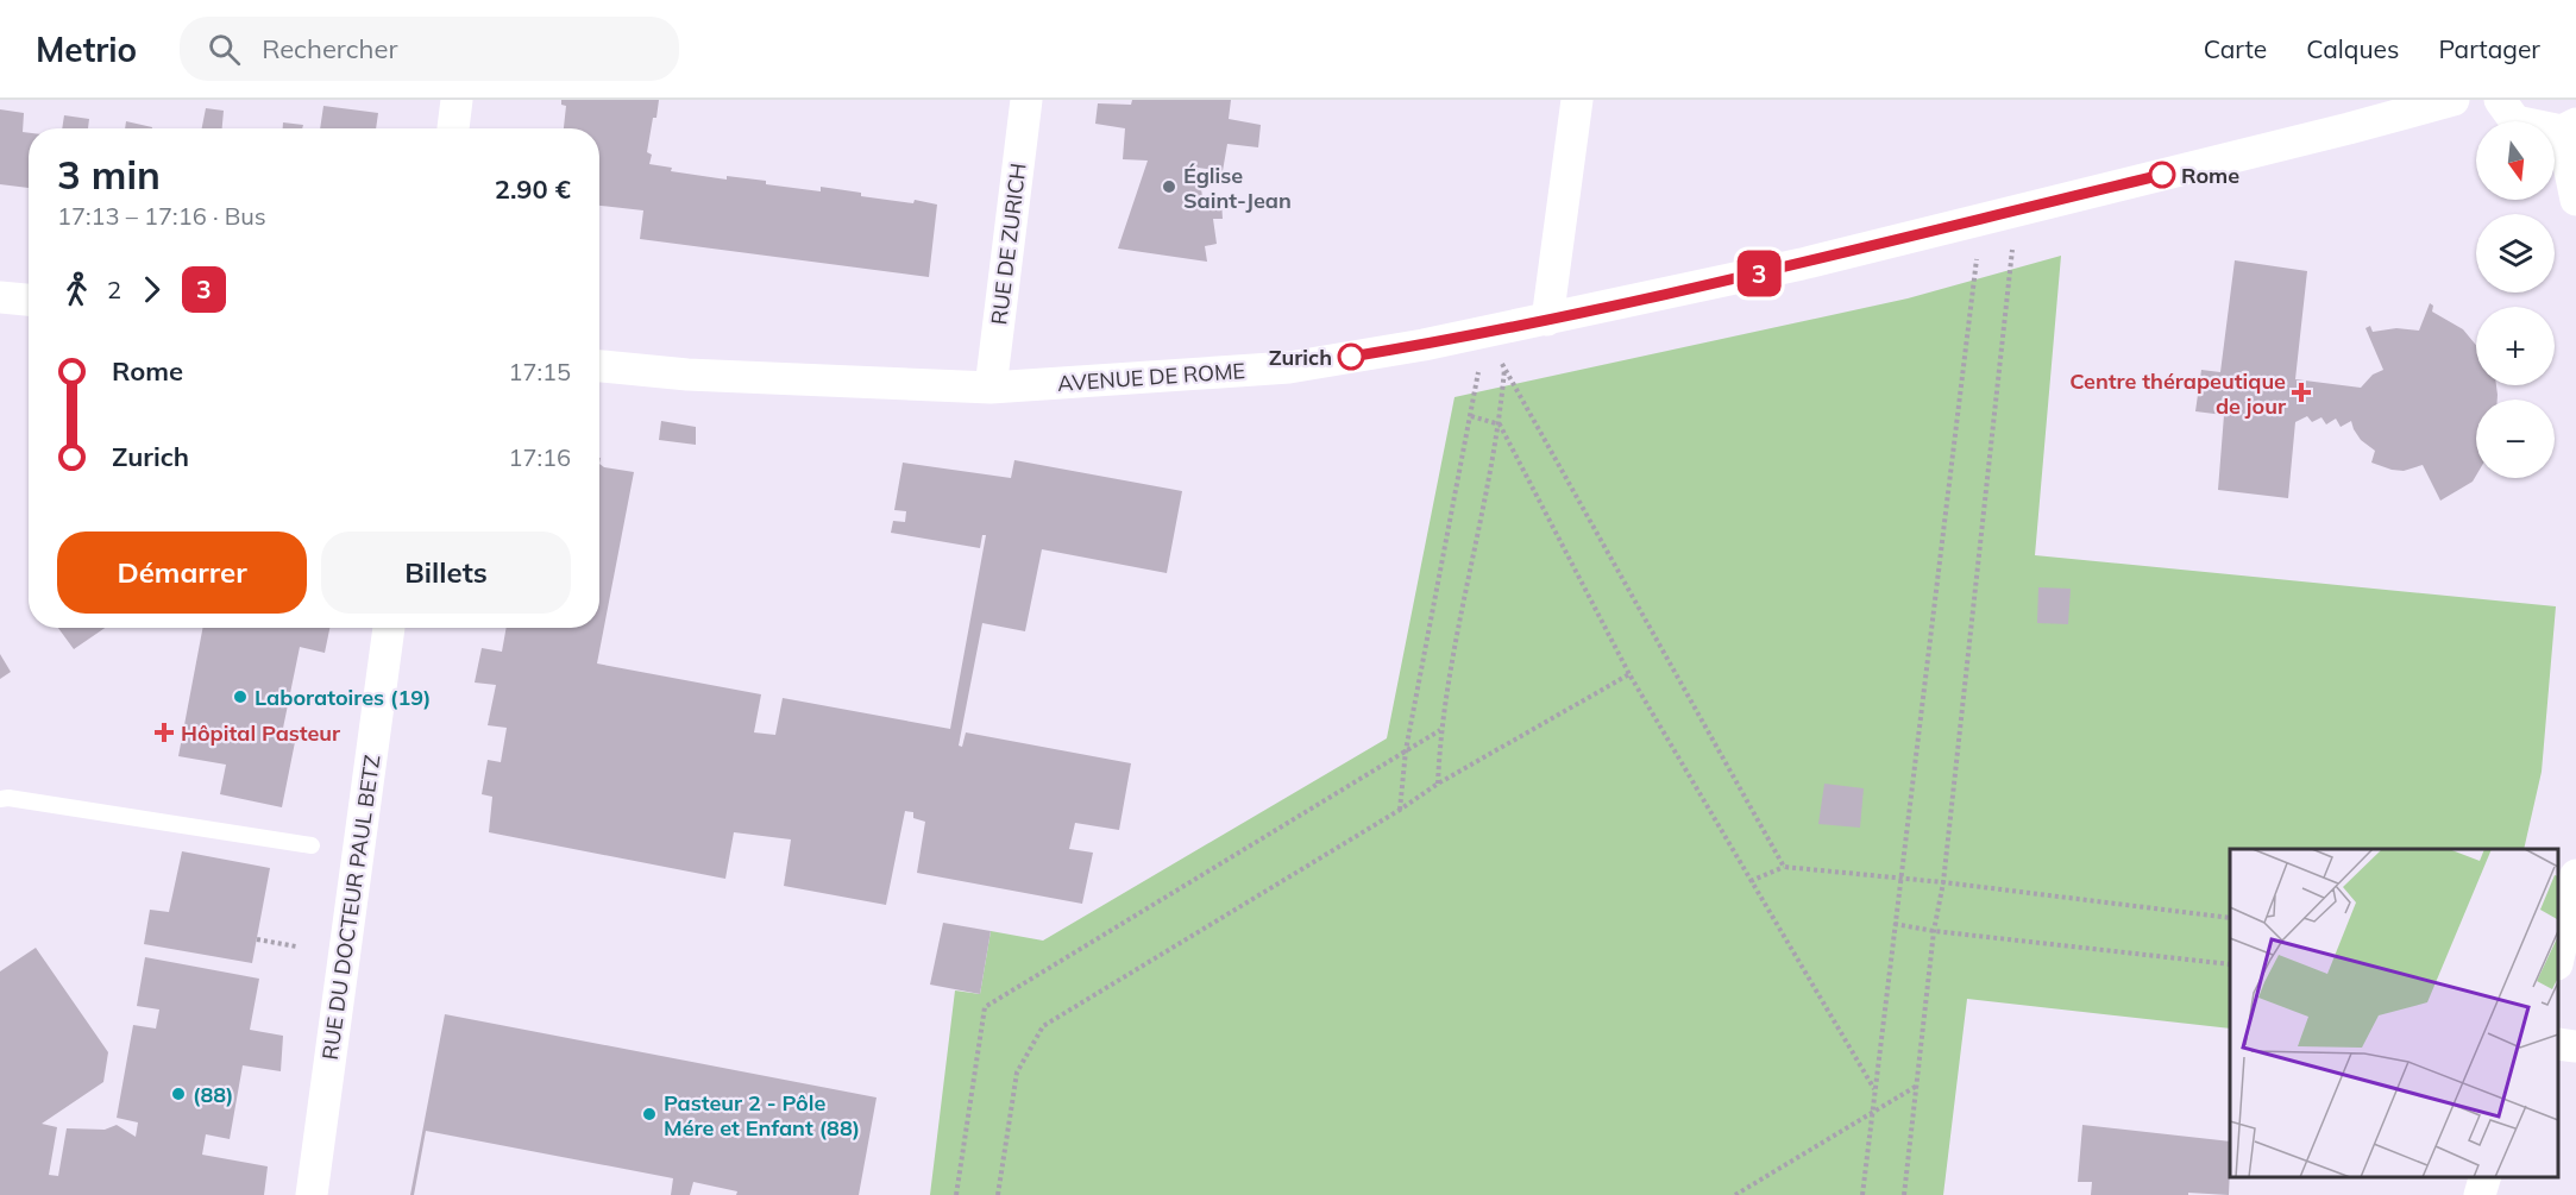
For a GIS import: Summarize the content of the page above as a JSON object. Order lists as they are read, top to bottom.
{
  "streets": {
    "street": ["RUE DE ZURICH", "AVENUE DE ROME", "RUE DU DOCTEUR PAUL BETZ"]
  },
  "crossings": [
    ["RUE DE ZURICH", "AVENUE DE ROME"]
  ],
  "places": {
    "other": [
      "Rome",
      "Église Saint-Jean",
      "Zurich",
      "Laboratoires (19)",
      "(88)",
      "Pasteur 2 - Pôle Mére et Enfant (88)"
    ],
    "health": ["Centre thérapeutique de jour", "Hôpital Pasteur"]
  },
  "lines": ["bus line 3"],
  "north": "bottom",
  "page": {
    "header": "Metrio",
    "search": "Rechercher",
    "nav": ["Carte", "Calques", "Partager"],
    "on_map": "3",
    "map_buttons": ["+", "−"],
    "heading": ["3 min", "17:13 – 17:16 · Bus", "2.90 €"],
    "legs": ["2", "3"],
    "list": [
      {
        "name": "Rome",
        "value": "17:15"
      },
      {
        "name": "Zurich",
        "value": "17:16"
      }
    ],
    "buttons": ["Démarrer", "Billets"]
  }
}
